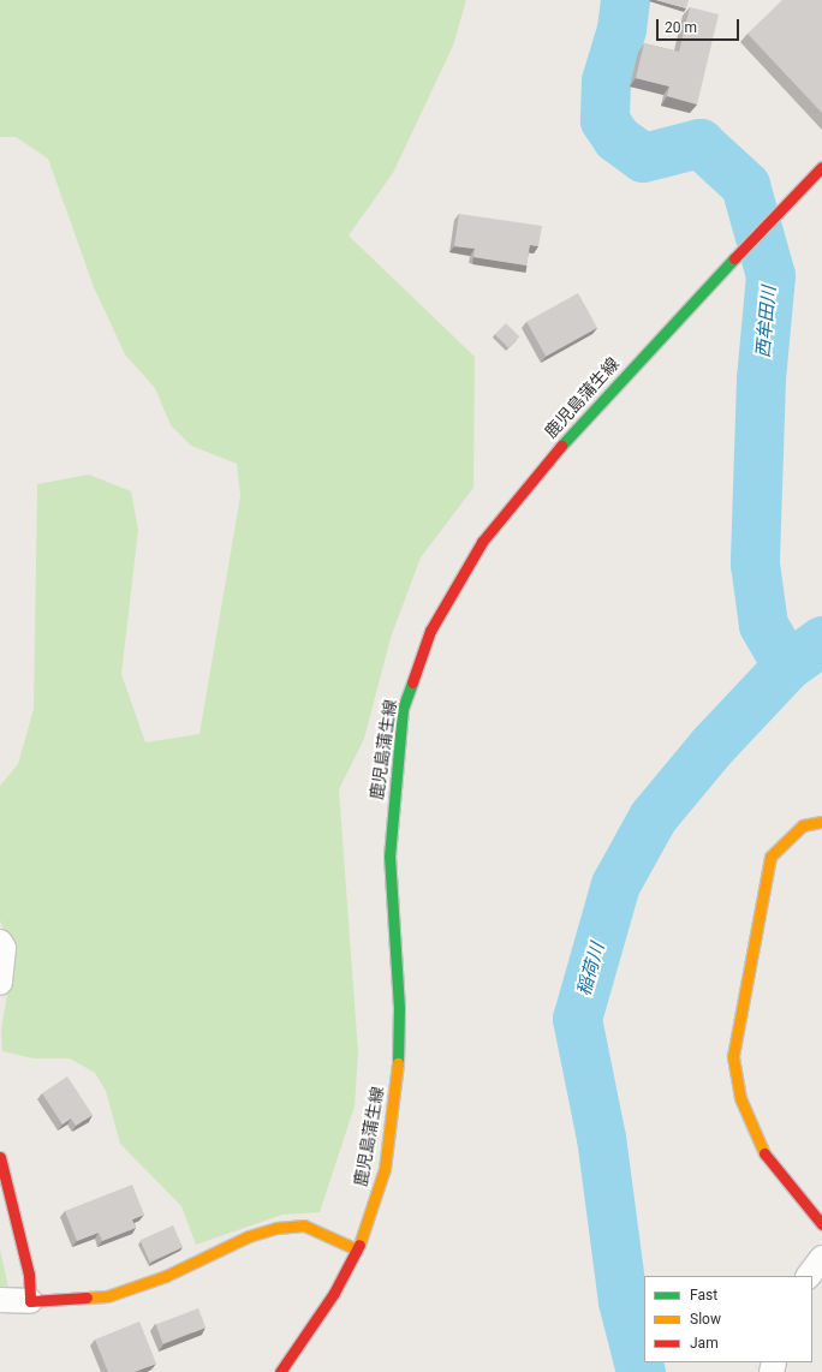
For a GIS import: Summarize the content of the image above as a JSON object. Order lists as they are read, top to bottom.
{
  "streets": {
    "main road": ["鹿児島蒲生線"]
  },
  "water": ["西牟田川", "稲荷川"],
  "legend": ["Fast", "Slow", "Jam"],
  "scale_bar": "20 m"
}
